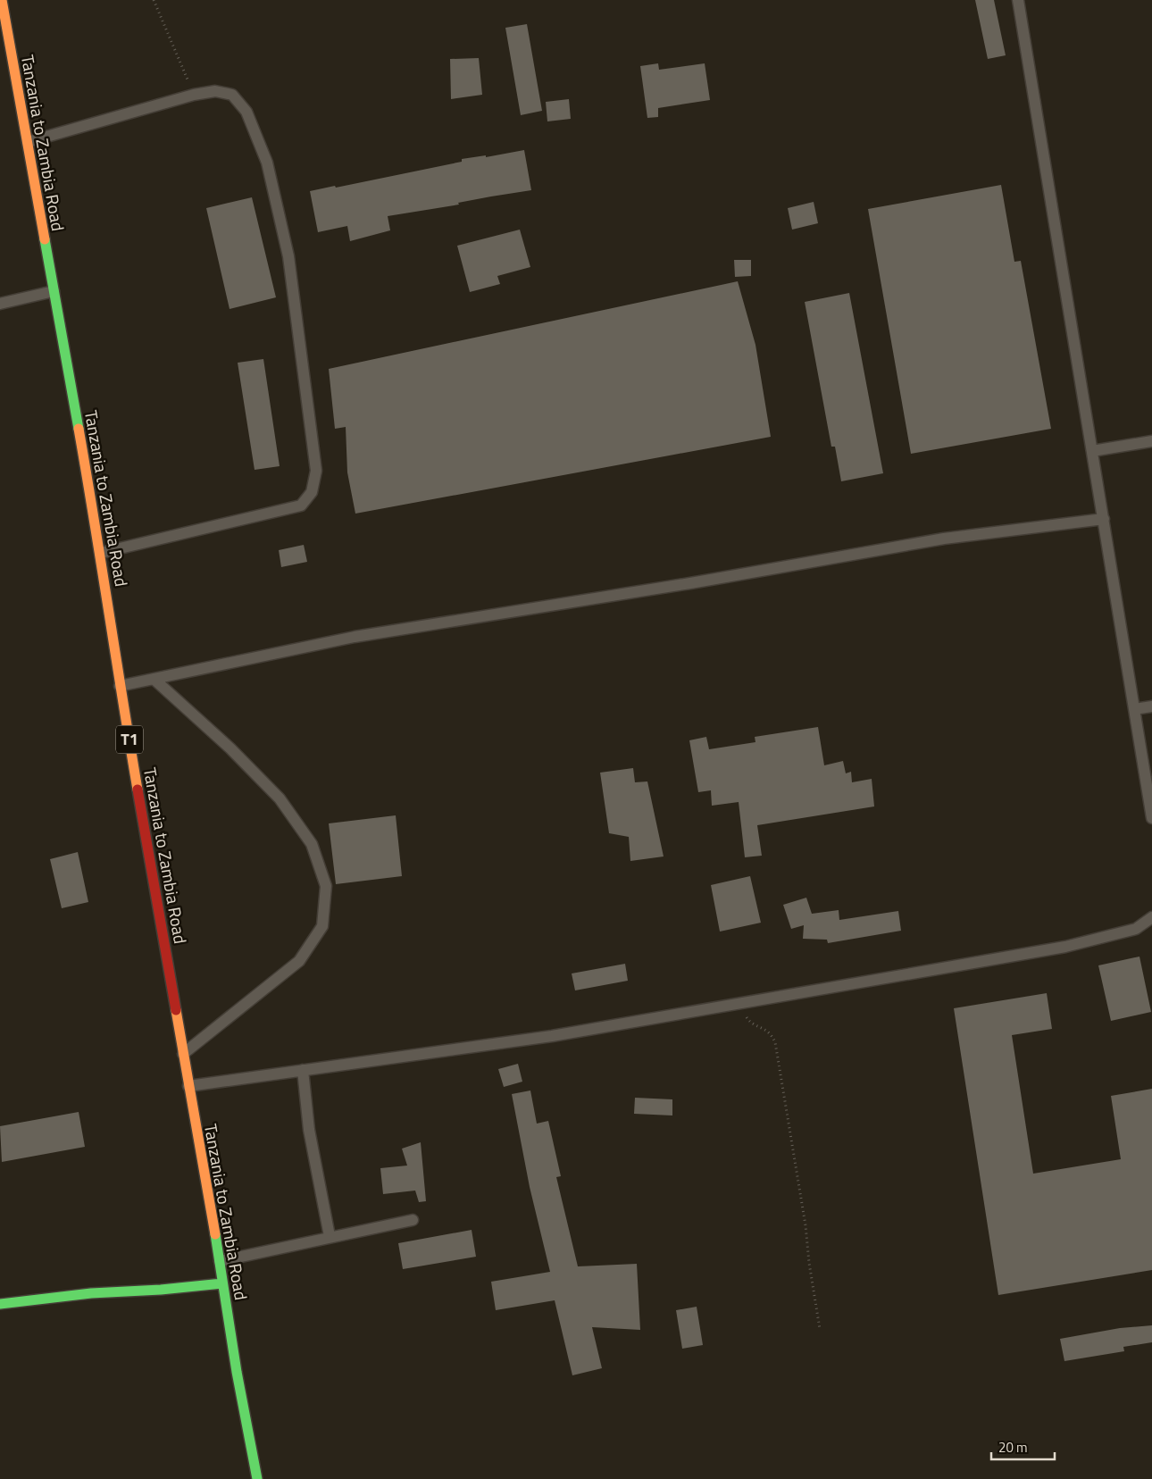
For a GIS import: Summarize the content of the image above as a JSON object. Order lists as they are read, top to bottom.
{
  "streets": {
    "main road": ["Tanzania to Zambia Road", "T1"]
  },
  "scale_bar": "20 m"
}
